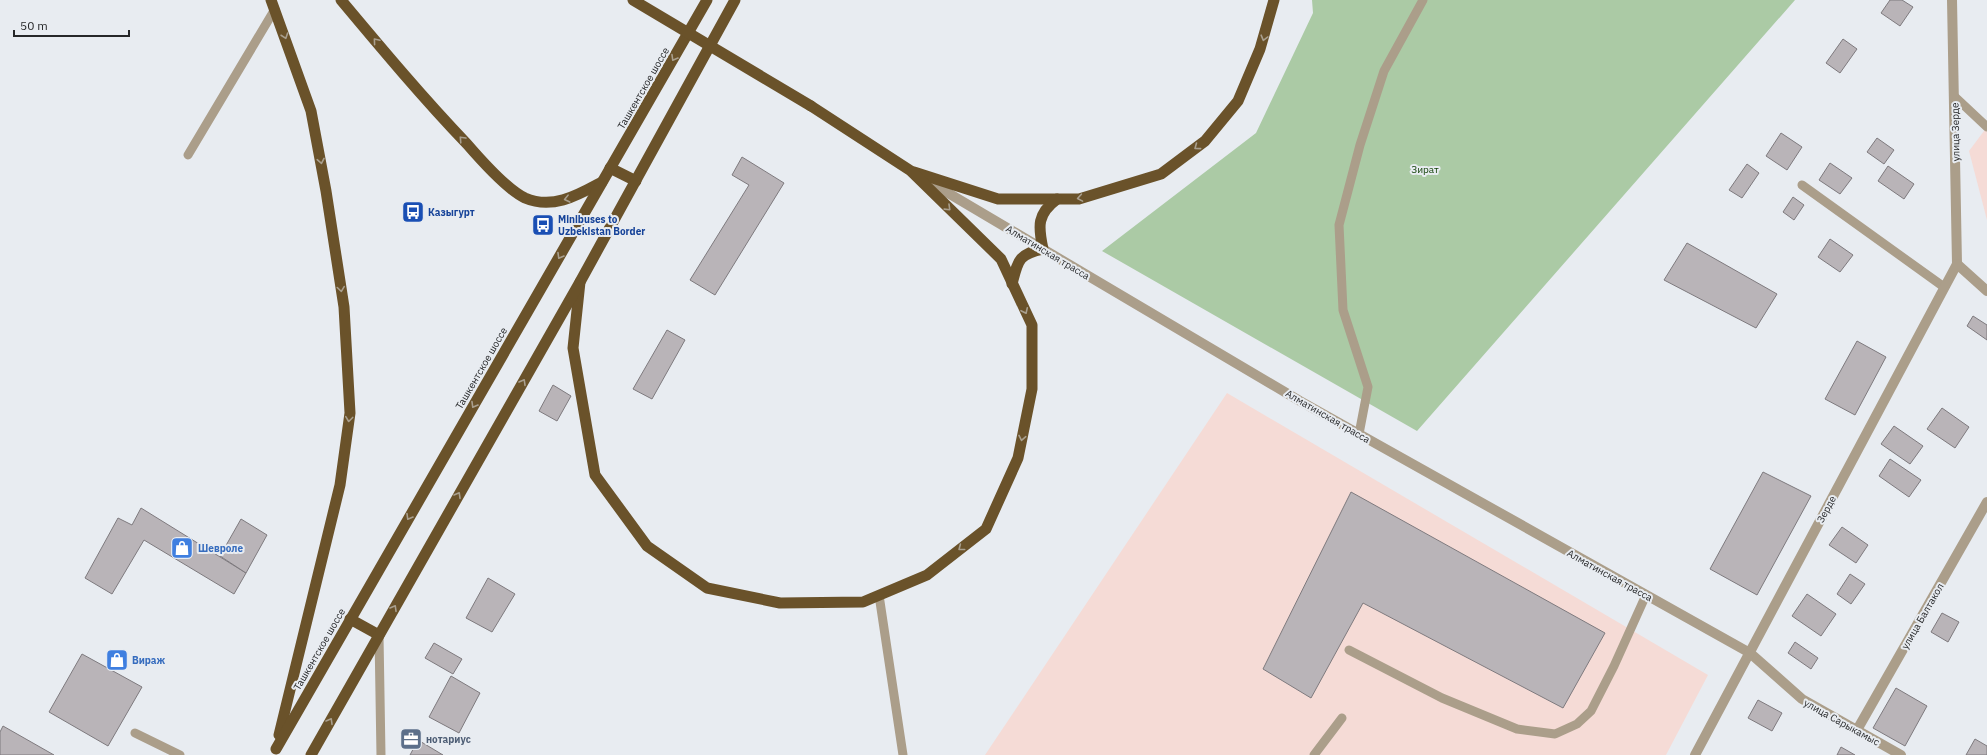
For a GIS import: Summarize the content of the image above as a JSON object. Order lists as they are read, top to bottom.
{
  "streets": {
    "highway": ["Ташкентское шоссе"],
    "street": [
      "улица Зерде",
      "Алматинская трасса",
      "Зерде",
      "улица Балтакол",
      "улица Сарыкамыс"
    ]
  },
  "crossings": [
    ["улица Зерде", "Зерде"],
    ["Алматинская трасса", "Зерде"],
    ["Алматинская трасса", "улица Сарыкамыс"],
    ["Зерде", "улица Сарыкамыс"],
    ["улица Балтакол", "улица Сарыкамыс"]
  ],
  "parks": ["Зират"],
  "places": {
    "bus stop": ["Казыгурт", "Minibuses to Uzbekistan Border"],
    "shop": ["Шевроле", "Вираж"],
    "office": ["нотариус"]
  },
  "scale_bar": "50 m"
}
